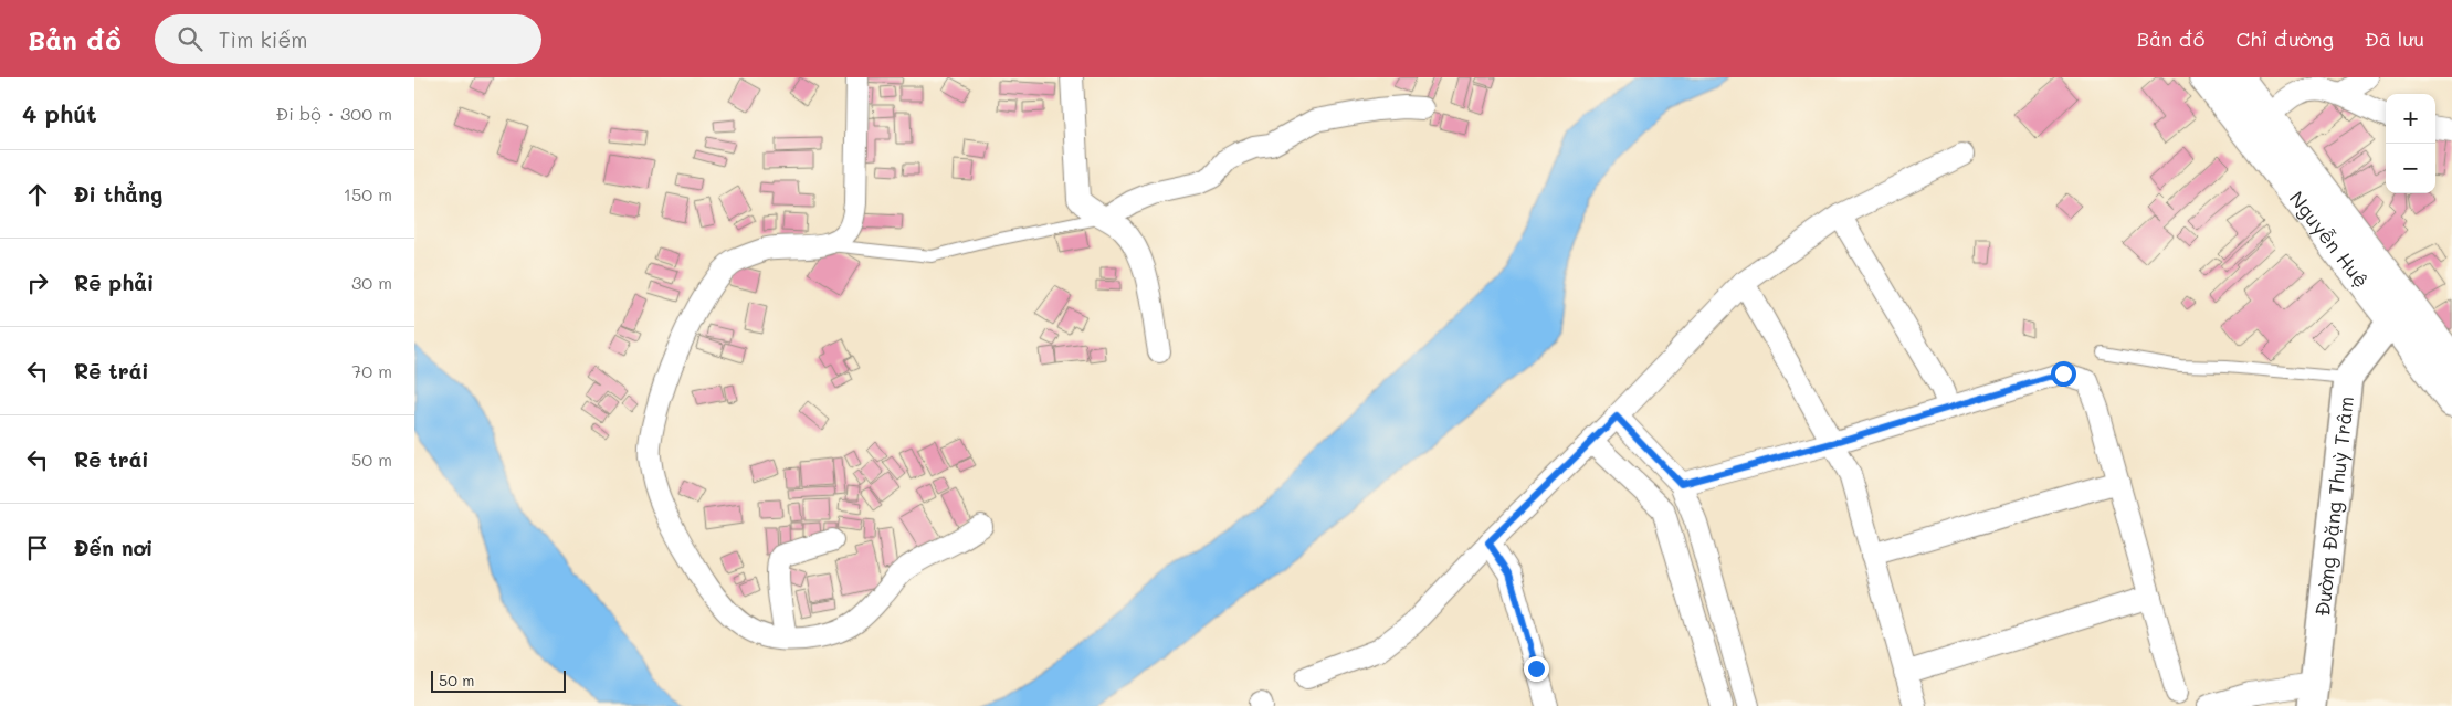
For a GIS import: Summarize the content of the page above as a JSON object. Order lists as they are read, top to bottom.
{
  "streets": {
    "highway": ["Nguyễn Huệ"],
    "street": ["Đường Đặng Thuỳ Trâm"]
  },
  "crossings": [
    ["Nguyễn Huệ", "Đường Đặng Thuỳ Trâm"]
  ],
  "scale_bar": "50 m",
  "page": {
    "header": "Bản đồ",
    "search": "Tìm kiếm",
    "nav": ["Bản đồ", "Chỉ đường", "Đã lưu"],
    "heading": ["4 phút", "Đi bộ · 300 m"],
    "map_buttons": ["+", "−"],
    "list": [
      ["Đi thẳng", "150 m"],
      ["Rẽ phải", "30 m"],
      ["Rẽ trái", "70 m"],
      ["Rẽ trái", "50 m"],
      "Đến nơi"
    ],
    "scale": "50 m"
  }
}
